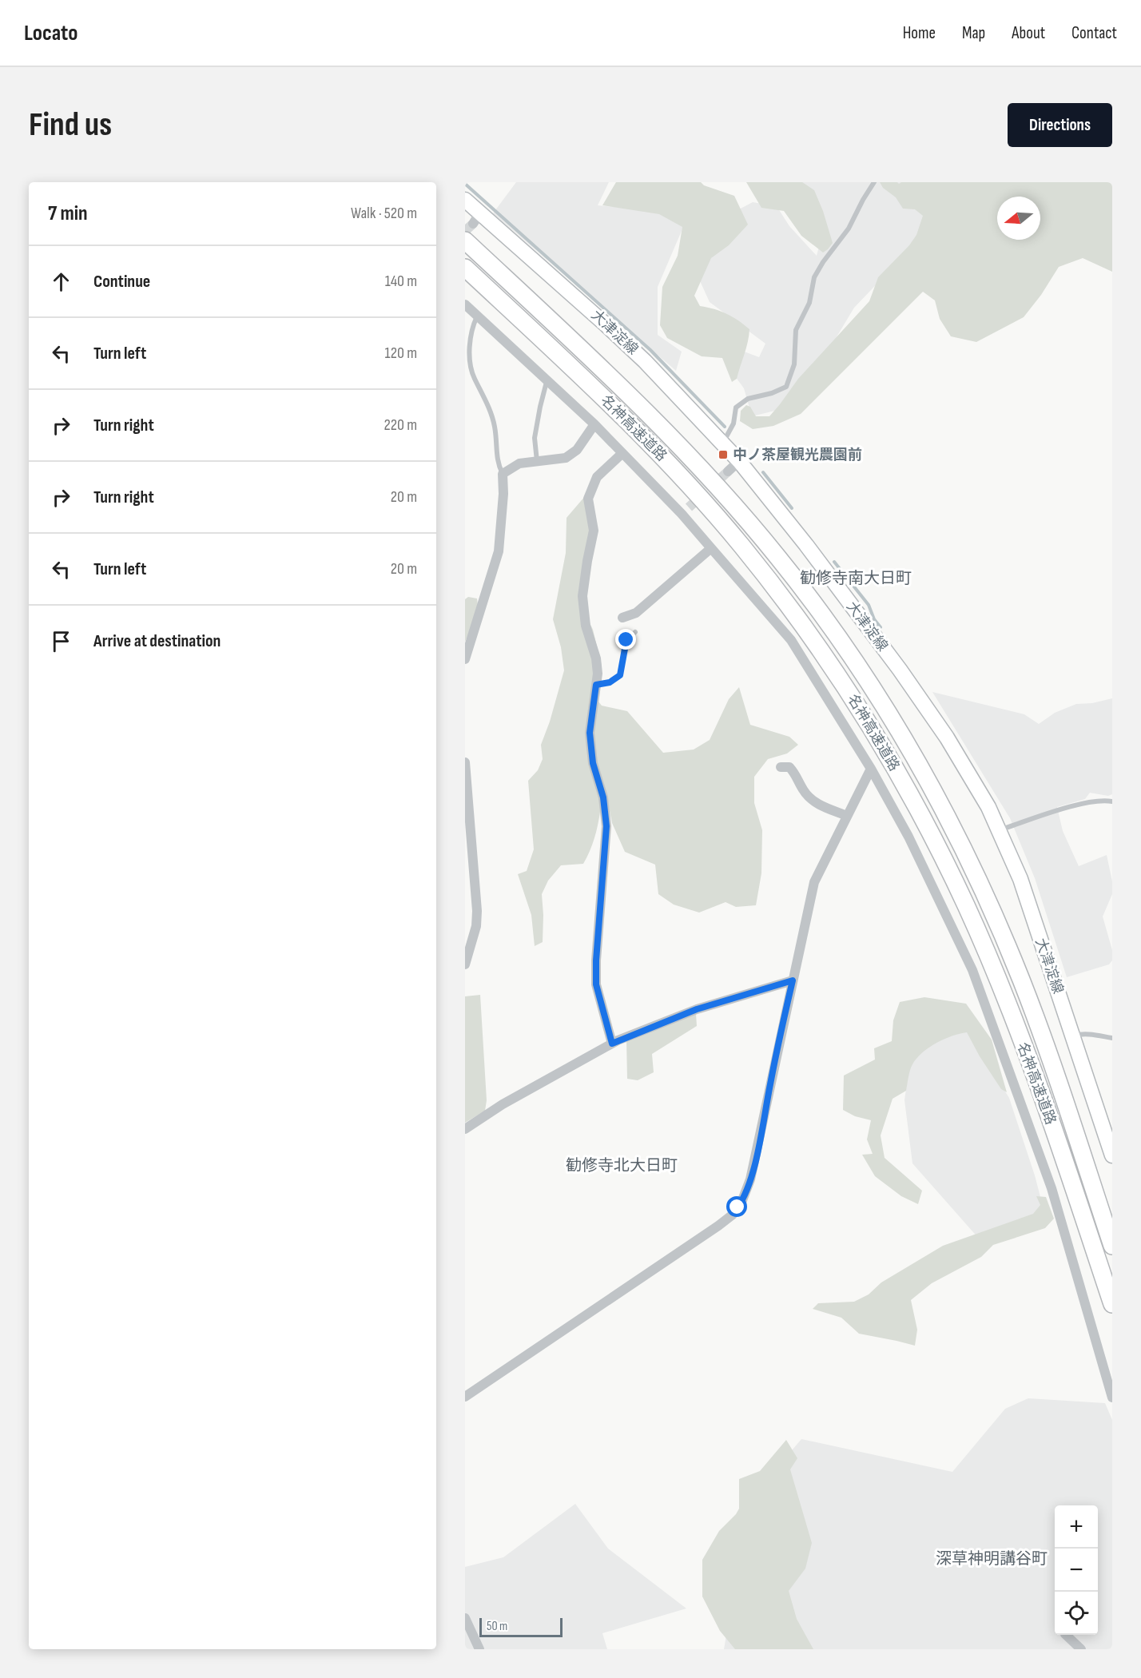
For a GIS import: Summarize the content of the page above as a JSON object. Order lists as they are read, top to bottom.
{
  "streets": {
    "highway": ["名神高速道路"],
    "main road": ["大津淀線"]
  },
  "districts": ["勧修寺南大日町", "勧修寺北大日町", "深草神明講谷町"],
  "places": {
    "transit": ["中ノ茶屋観光農園前"]
  },
  "scale_bar": "50 m",
  "north": "left",
  "page": {
    "header": "Locato",
    "nav": [
      "Home",
      "Map",
      "About",
      "Contact"
    ],
    "buttons": "Directions",
    "title": "Find us",
    "heading": ["7 min", "Walk · 520 m"],
    "list": [
      ["Continue", "140 m"],
      ["Turn left", "120 m"],
      ["Turn right", "220 m"],
      ["Turn right", "20 m"],
      ["Turn left", "20 m"],
      "Arrive at destination"
    ],
    "map_buttons": ["+", "−"],
    "scale": "50 m"
  }
}
